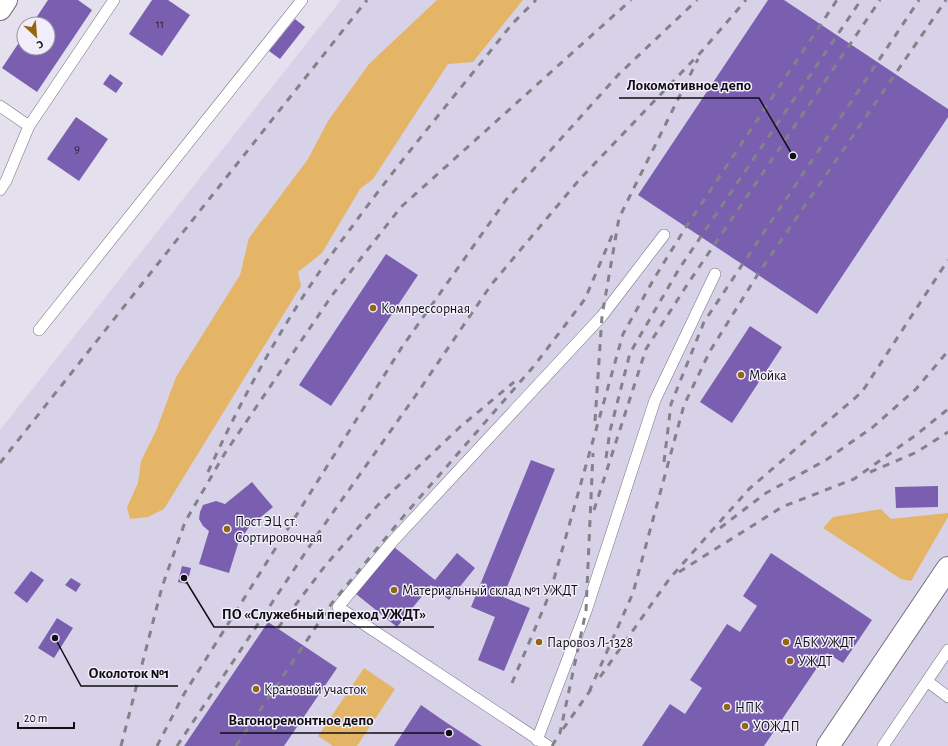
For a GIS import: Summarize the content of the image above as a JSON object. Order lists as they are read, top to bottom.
{
  "places": [
    "Локомотивное депо",
    "Компрессорная",
    "Мойка",
    "Пост ЭЦ ст. Сортировочная",
    "ПО «Служебный переход УЖДТ»",
    "Материальный склад №1 УЖДТ",
    "Околоток №1",
    "Паровоз Л-1328",
    "АБК УЖДТ",
    "УЖДТ",
    "Крановый участок",
    "НПК",
    "УОЖДП",
    "Вагоноремонтное депо"
  ],
  "house_numbers": ["11", "9"],
  "scale_bar": "20 m",
  "north": "bottom right"
}
